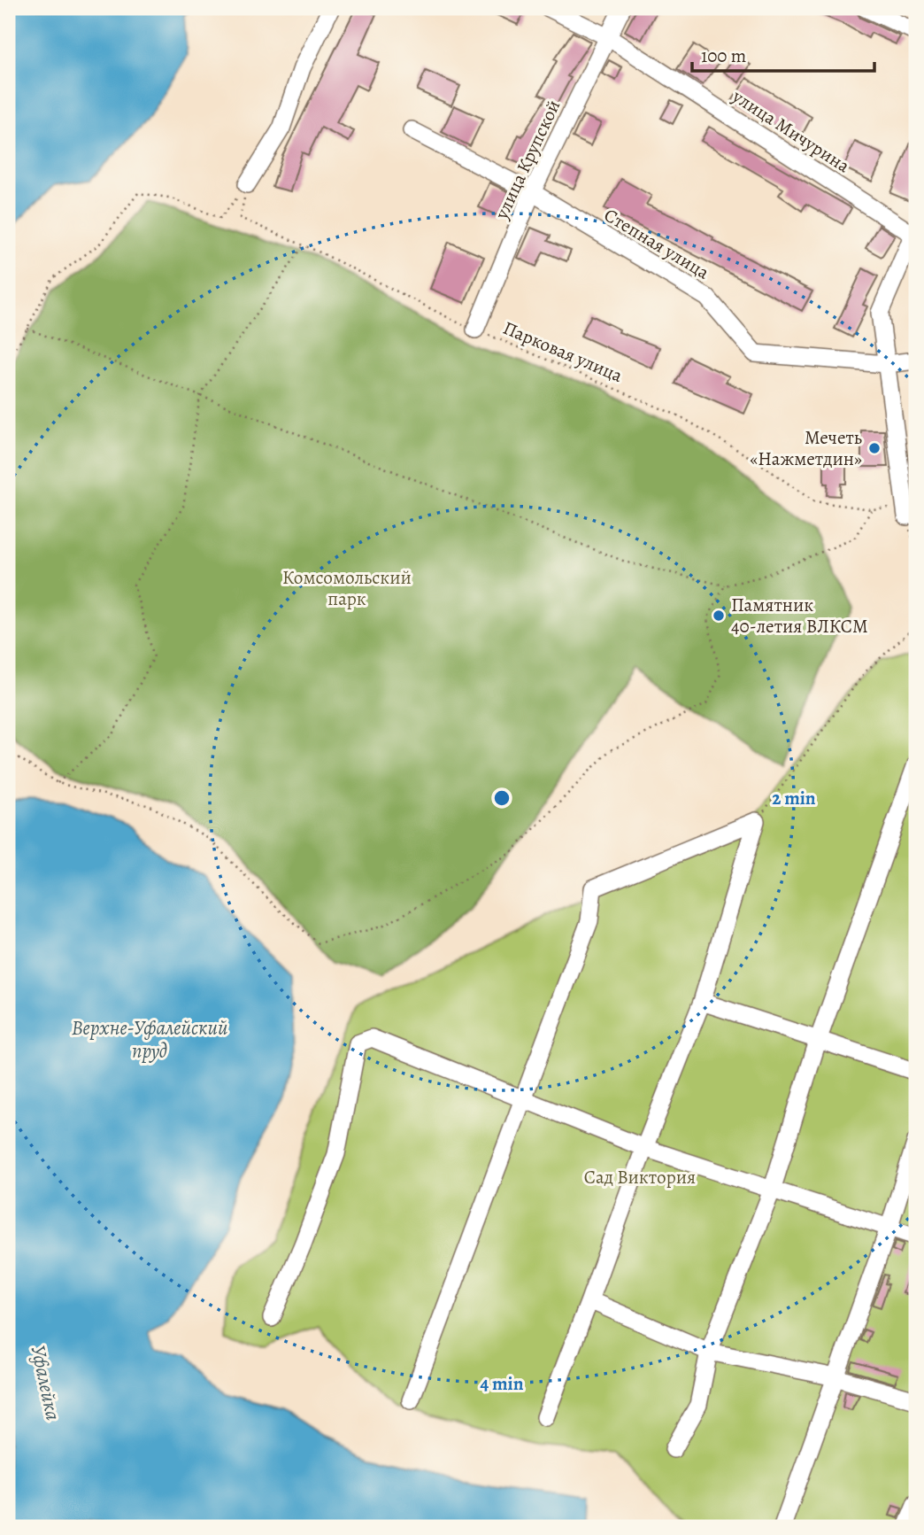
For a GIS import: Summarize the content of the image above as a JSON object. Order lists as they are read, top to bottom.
{
  "streets": {
    "street": ["улица Мичурина", "улица Крупской", "Степная улица"],
    "path": ["Парковая улица"]
  },
  "crossings": [
    ["улица Мичурина", "улица Крупской"],
    ["улица Крупской", "Степная улица"],
    ["улица Крупской", "Парковая улица"]
  ],
  "water": ["Верхне-Уфалейский пруд", "Уфалейка"],
  "parks": ["Комсомольский парк", "Сад Виктория"],
  "places": ["Мечеть «Нажметдин»", "Памятник 40-летия ВЛКСМ"],
  "scale_bar": "100 m",
  "rings": ["2 min", "4 min"]
}
